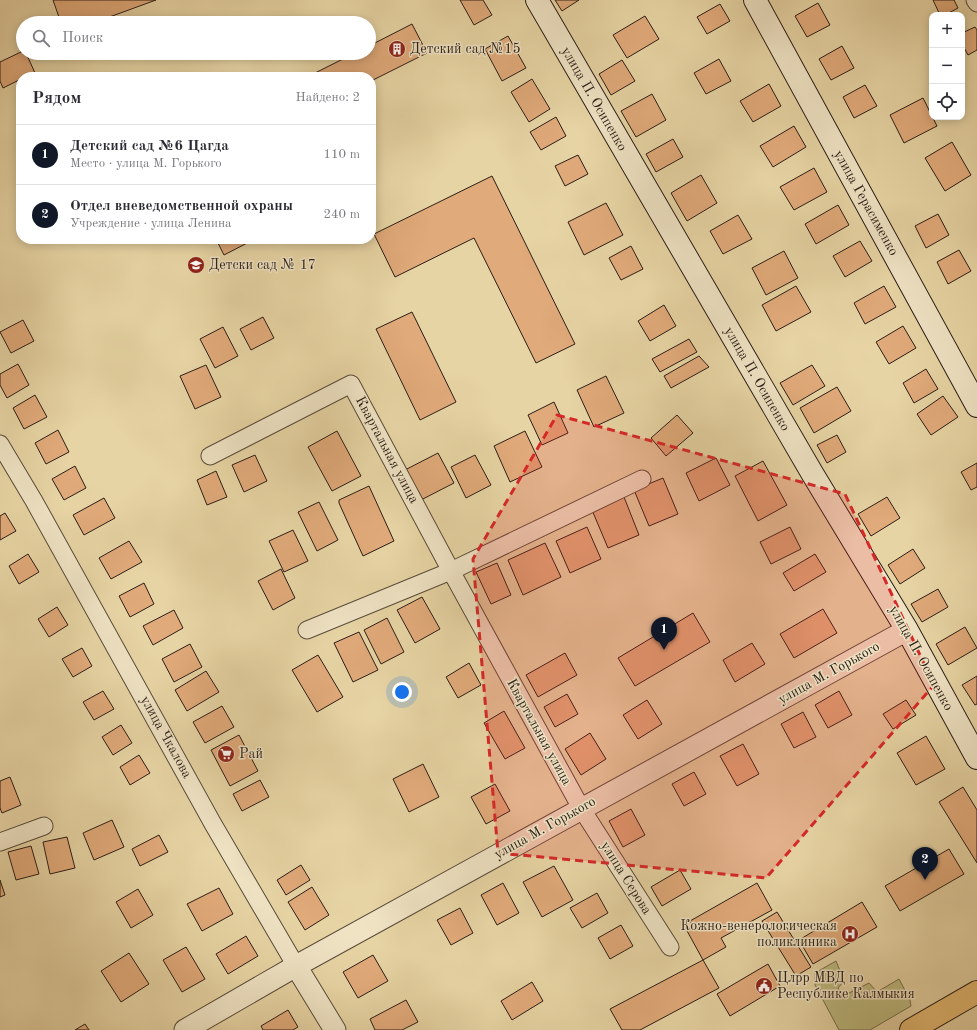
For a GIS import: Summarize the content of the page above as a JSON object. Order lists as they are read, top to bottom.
{
  "streets": {
    "main road": ["улица П. Осипенко", "улица Герасименко"],
    "street": [
      "Квартальная улица",
      "улица М. Горького",
      "улица Чкалова",
      "улица Серова"
    ]
  },
  "crossings": [
    ["улица П. Осипенко", "улица М. Горького"],
    ["Квартальная улица", "улица М. Горького"],
    ["Квартальная улица", "улица Серова"],
    ["улица М. Горького", "улица Чкалова"],
    ["улица М. Горького", "улица Серова"]
  ],
  "places": {
    "building": ["Детский сад №15"],
    "school or university": ["Детски сад № 17"],
    "supermarket": ["Рай"],
    "hospital": ["Кожно-венерологическая поликлиника"],
    "public building": ["Цлрр МВД по Республике Калмыкия"]
  },
  "page": {
    "map_buttons": ["+", "−"],
    "search": "Поиск",
    "heading": ["Рядом", "Найдено: 2"],
    "list": [
      {
        "mark": "1",
        "name": "Детский сад №6 Цагда",
        "note": "Место · улица М. Горького",
        "value": "110 m"
      },
      {
        "mark": "2",
        "name": "Отдел вневедомственной охраны",
        "note": "Учреждение · улица Ленина",
        "value": "240 m"
      }
    ],
    "pins": ["1", "2"]
  }
}
